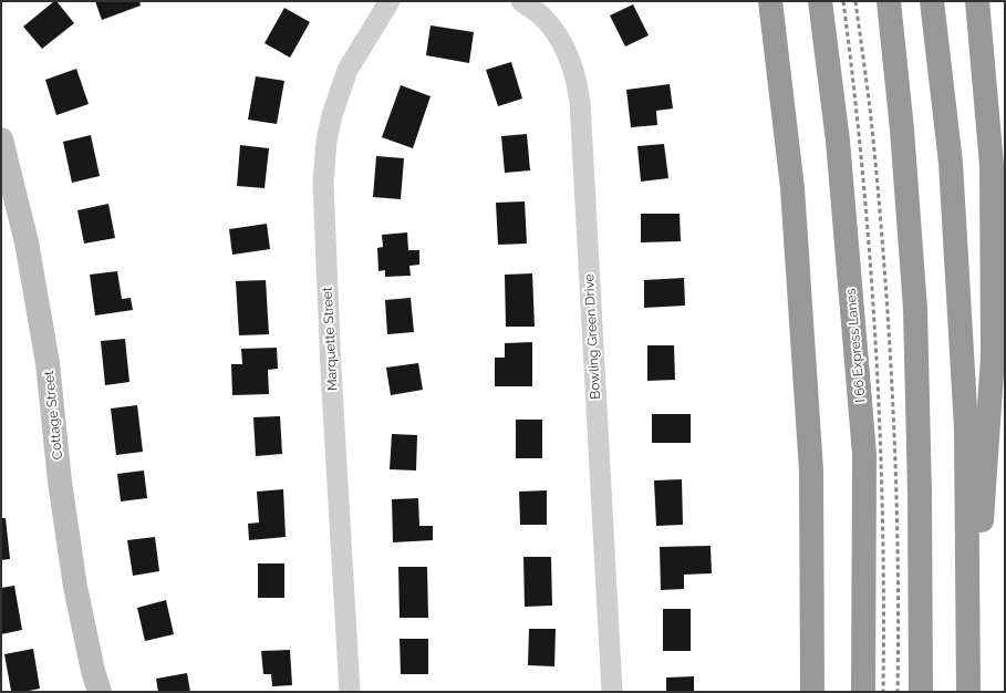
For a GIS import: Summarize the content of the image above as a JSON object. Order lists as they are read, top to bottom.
{
  "streets": {
    "highway": ["I 66 Express Lanes"],
    "street": ["Bowling Green Drive", "Marquette Street", "Cottage Street"]
  }
}
